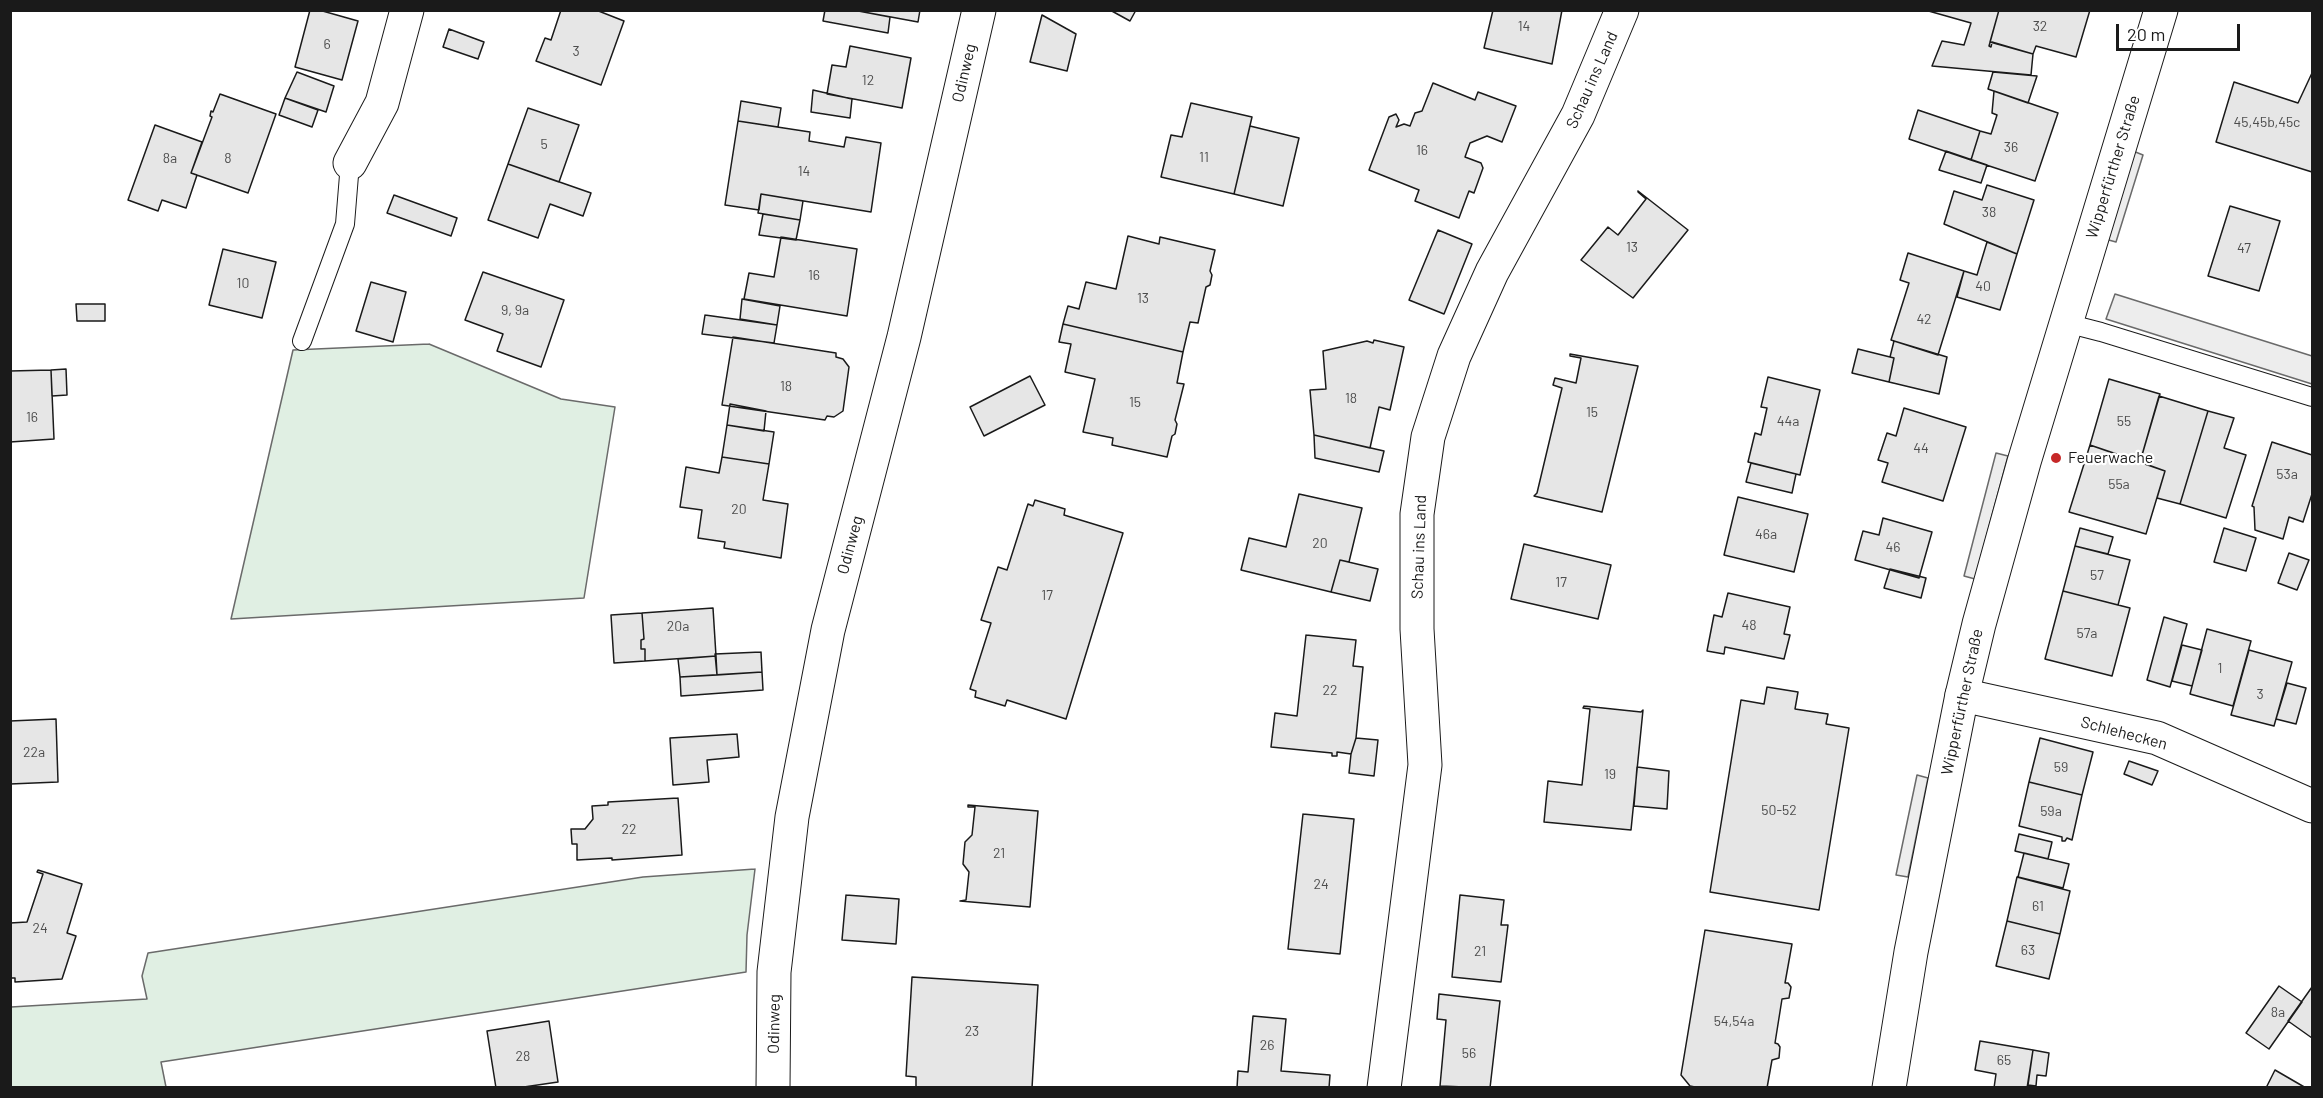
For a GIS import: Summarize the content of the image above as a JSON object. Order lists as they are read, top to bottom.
{
  "streets": {
    "street": [
      "Odinweg",
      "Schau ins Land",
      "Wipperfürther Straße",
      "Schlehecken"
    ]
  },
  "crossings": [
    ["Wipperfürther Straße", "Schlehecken"]
  ],
  "places": ["Feuerwache"],
  "house_numbers": [
    "14",
    "32",
    "6",
    "3",
    "12",
    "45,45b,45c",
    "5",
    "36",
    "16",
    "11",
    "8a",
    "8",
    "14",
    "38",
    "13",
    "47",
    "16",
    "10",
    "40",
    "13",
    "9, 9a",
    "42",
    "18",
    "18",
    "15",
    "15",
    "16",
    "44a",
    "55",
    "44",
    "53a",
    "55a",
    "20",
    "46a",
    "20",
    "46",
    "57",
    "17",
    "17",
    "48",
    "20a",
    "57a",
    "1",
    "22",
    "3",
    "22a",
    "59",
    "19",
    "50-52",
    "59a",
    "22",
    "21",
    "24",
    "61",
    "24",
    "63",
    "21",
    "8a",
    "54,54a",
    "23",
    "26",
    "56",
    "28",
    "65"
  ],
  "scale_bar": "20 m"
}
